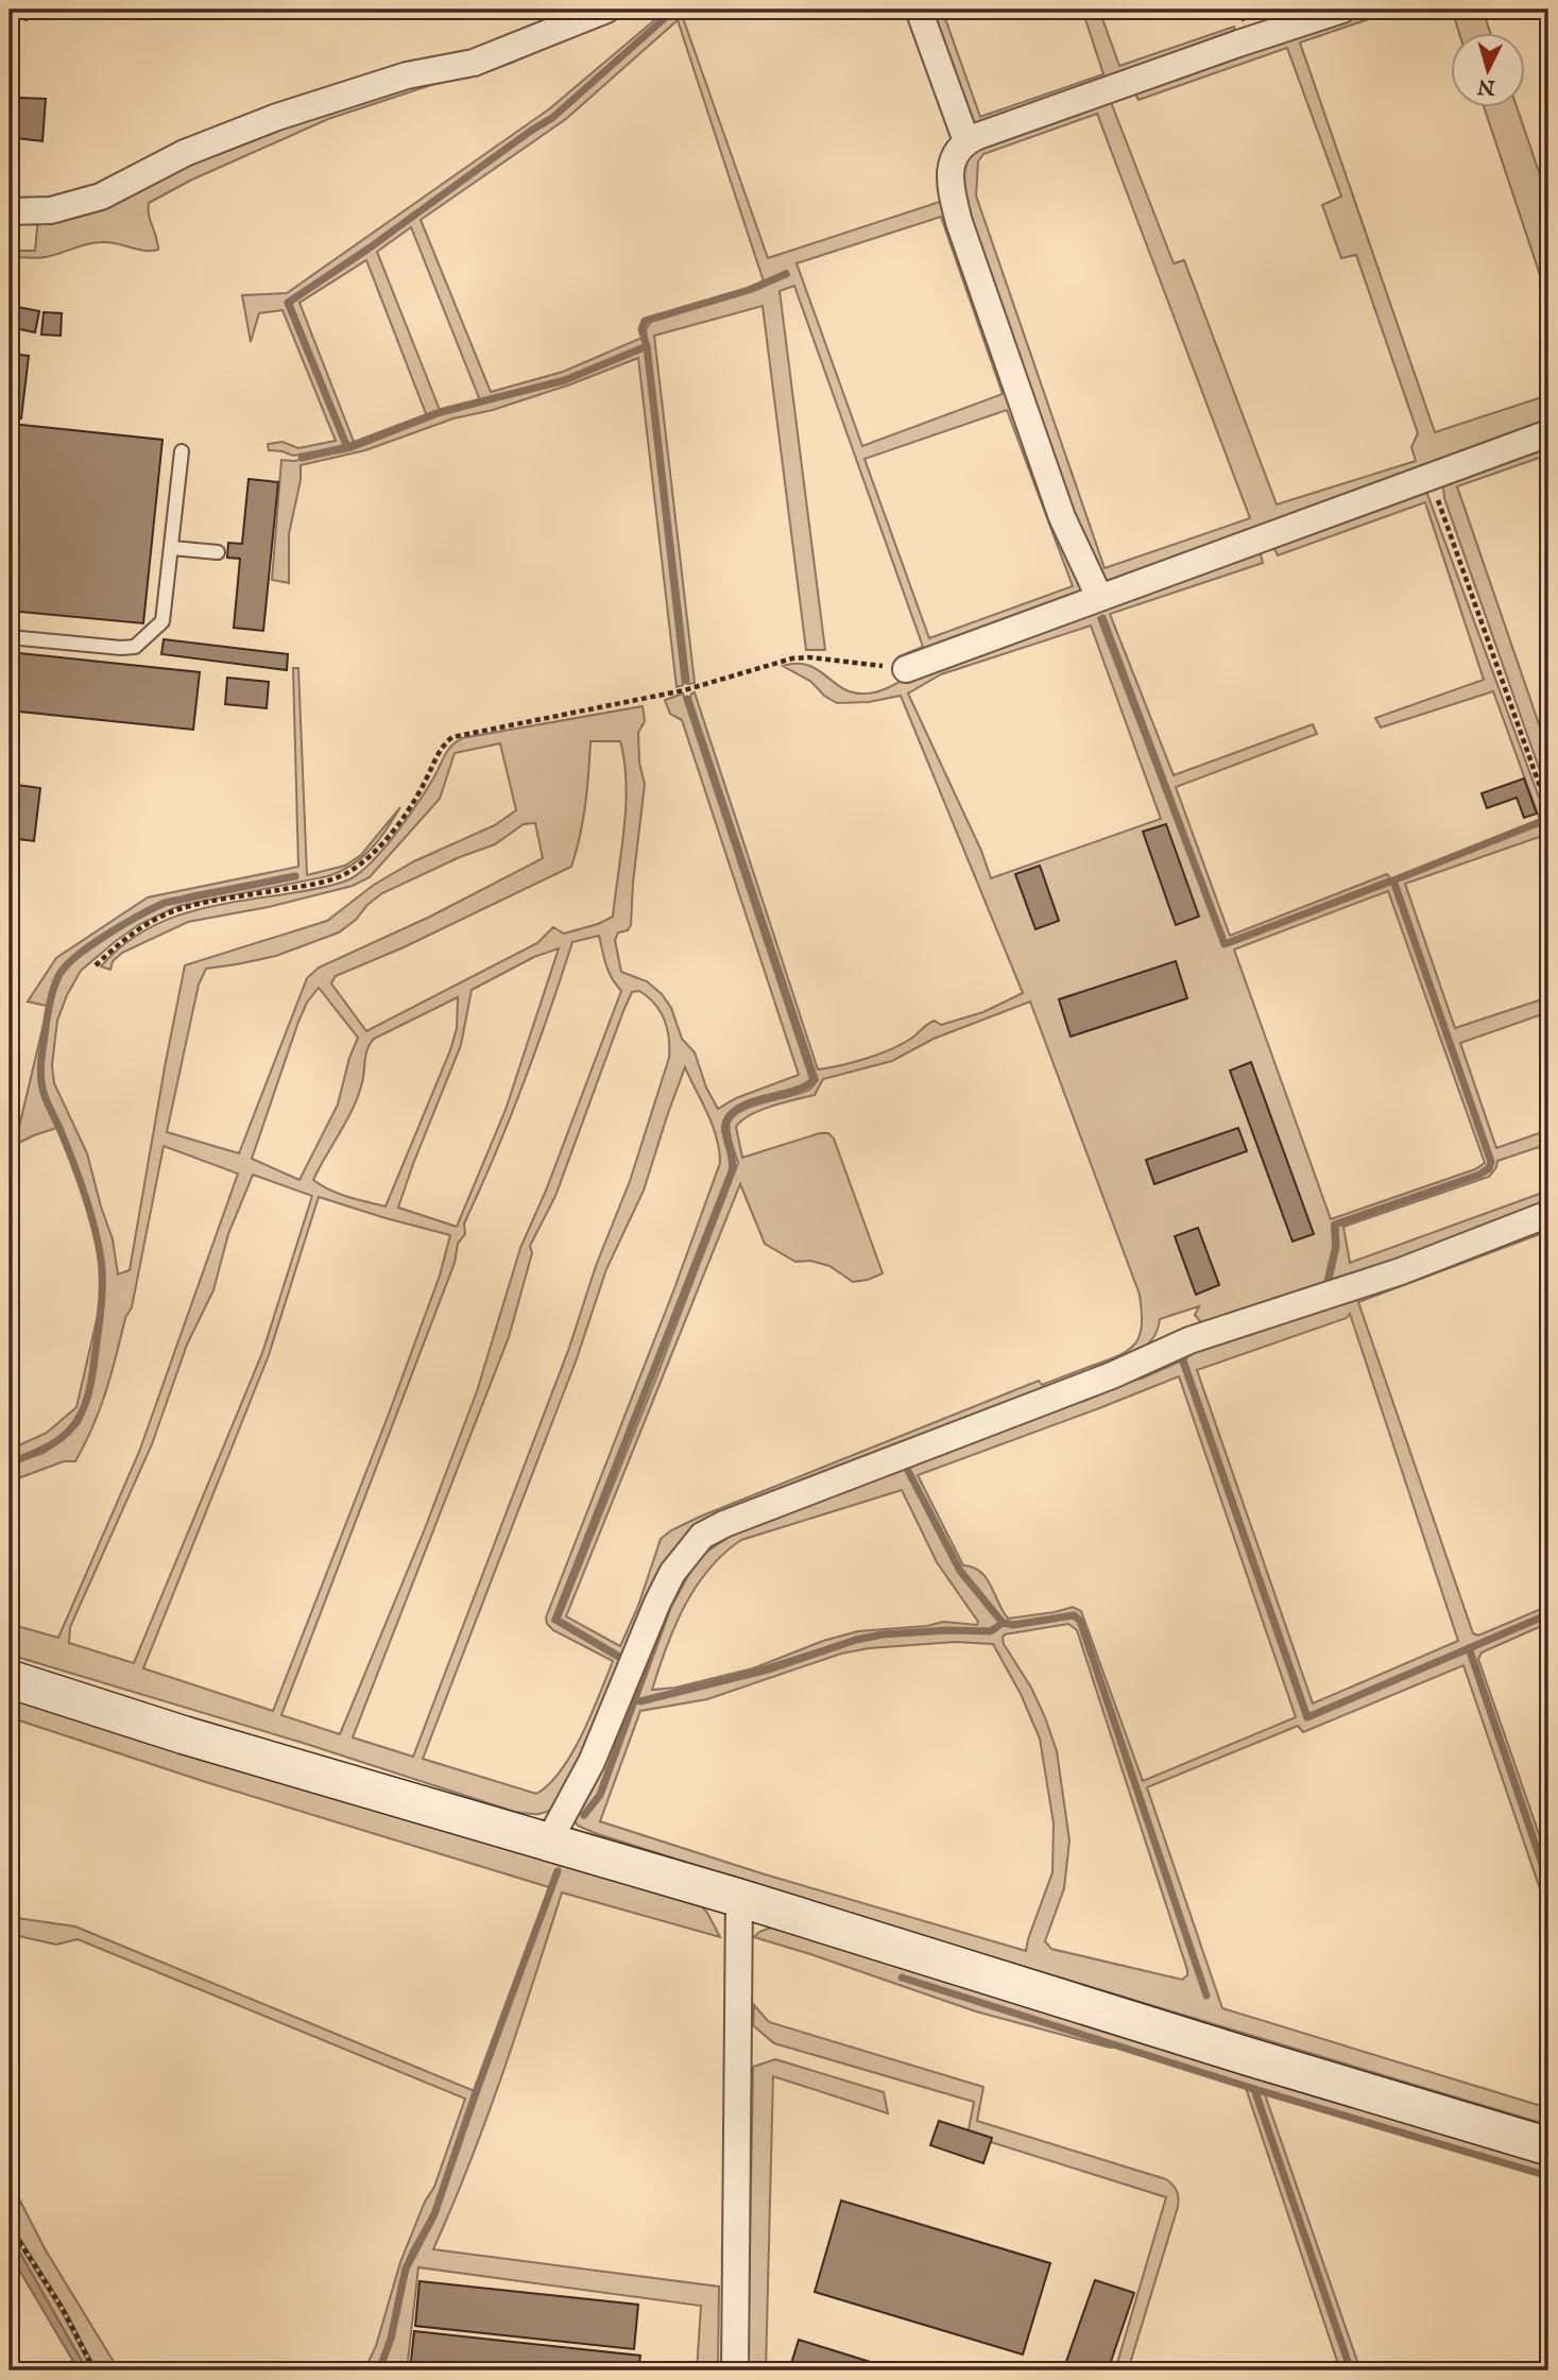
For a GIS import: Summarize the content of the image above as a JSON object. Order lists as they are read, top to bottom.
{
  "north": "bottom"
}
